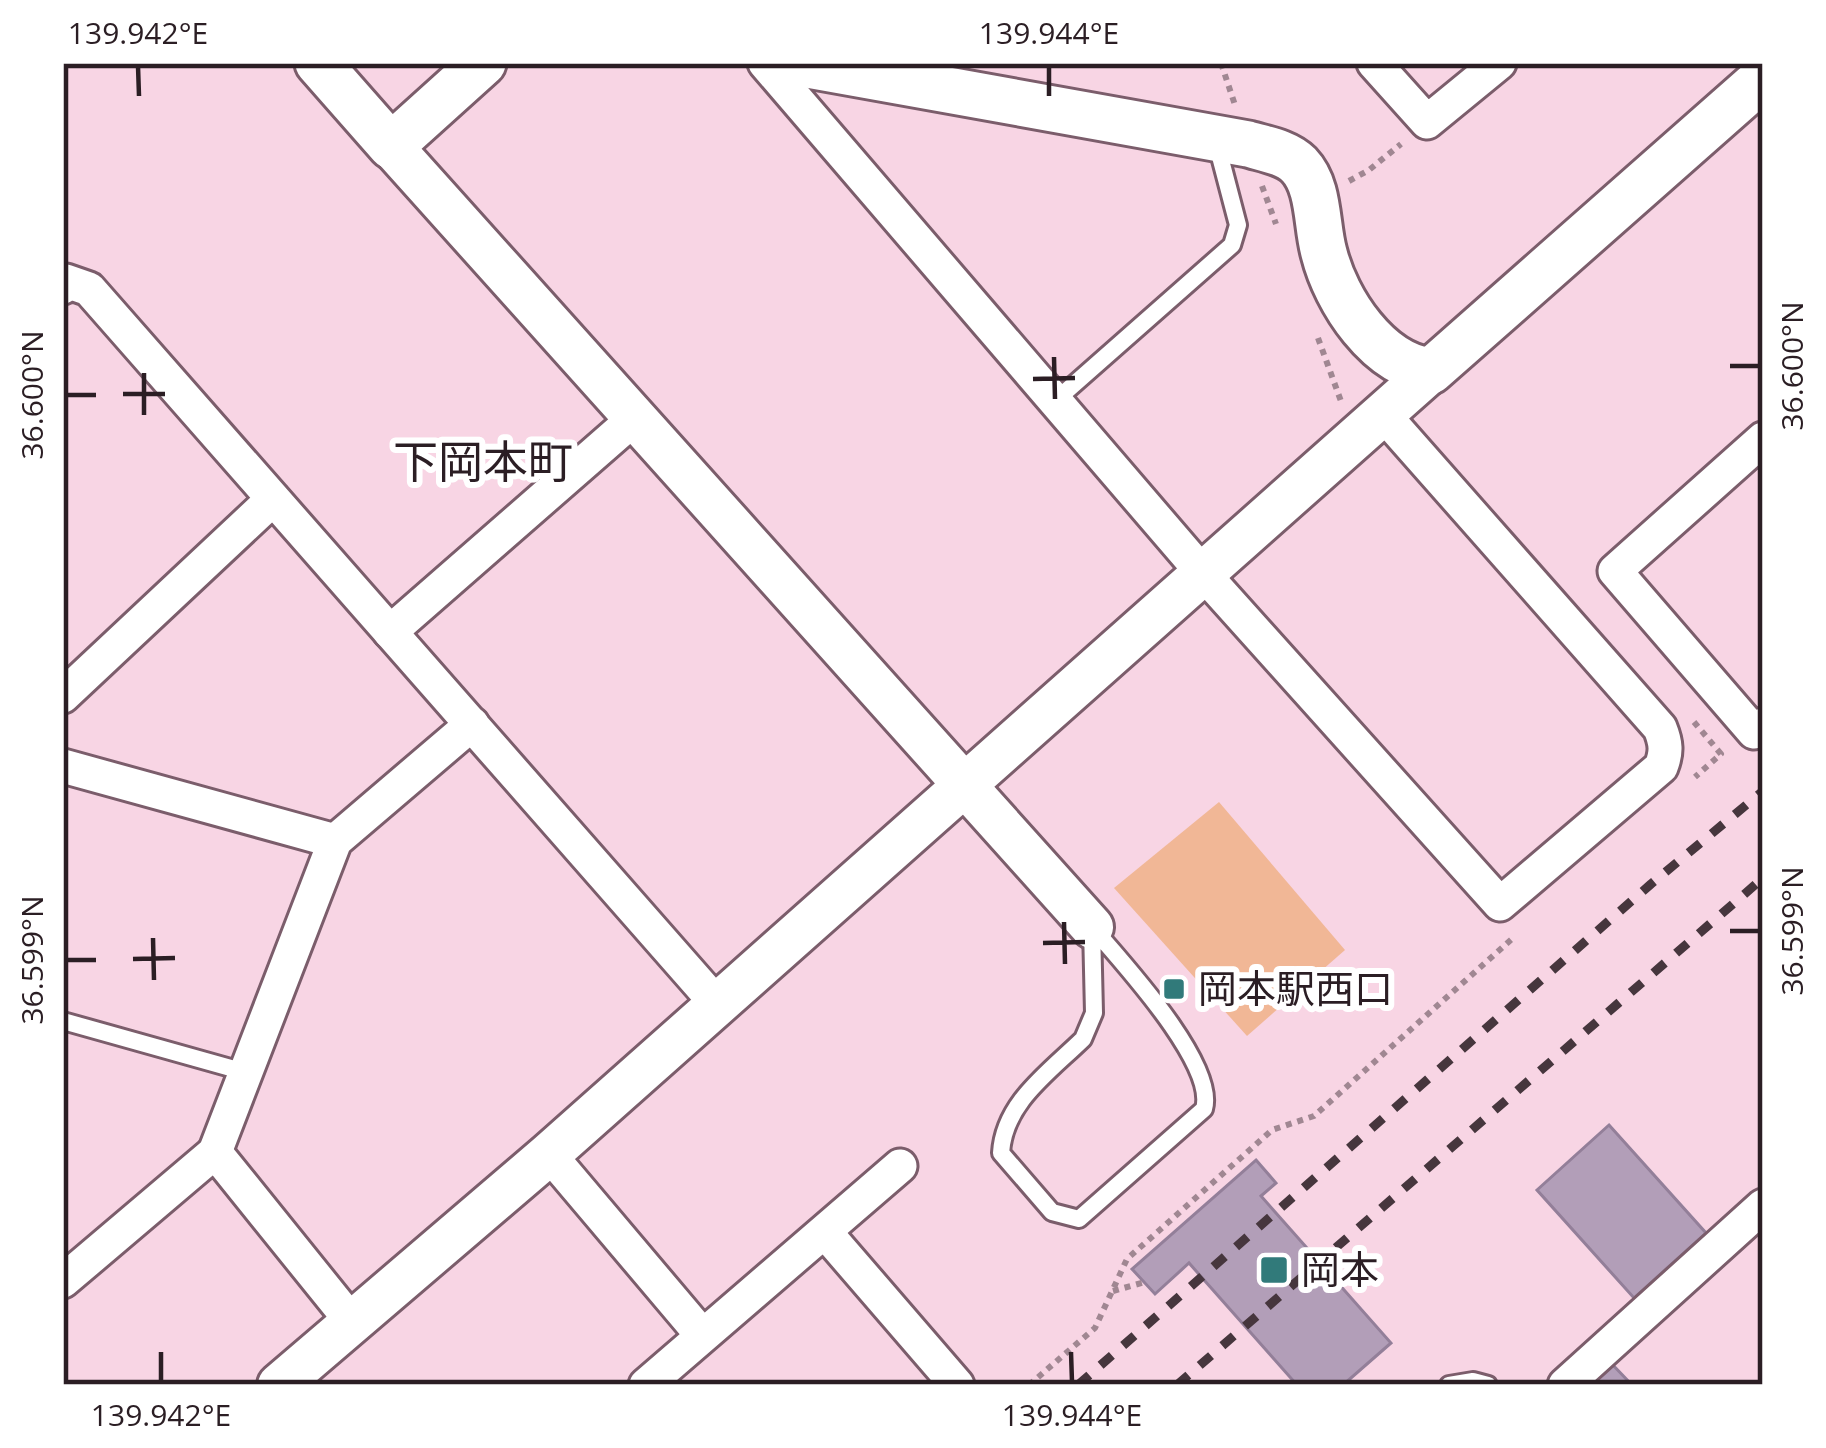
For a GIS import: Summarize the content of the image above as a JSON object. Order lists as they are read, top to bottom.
{
  "districts": ["下岡本町"],
  "places": {
    "transit": ["岡本駅西口", "岡本"]
  },
  "coordinates": [
    "139.942°E",
    "139.944°E",
    "36.600°N",
    "36.599°N"
  ]
}
